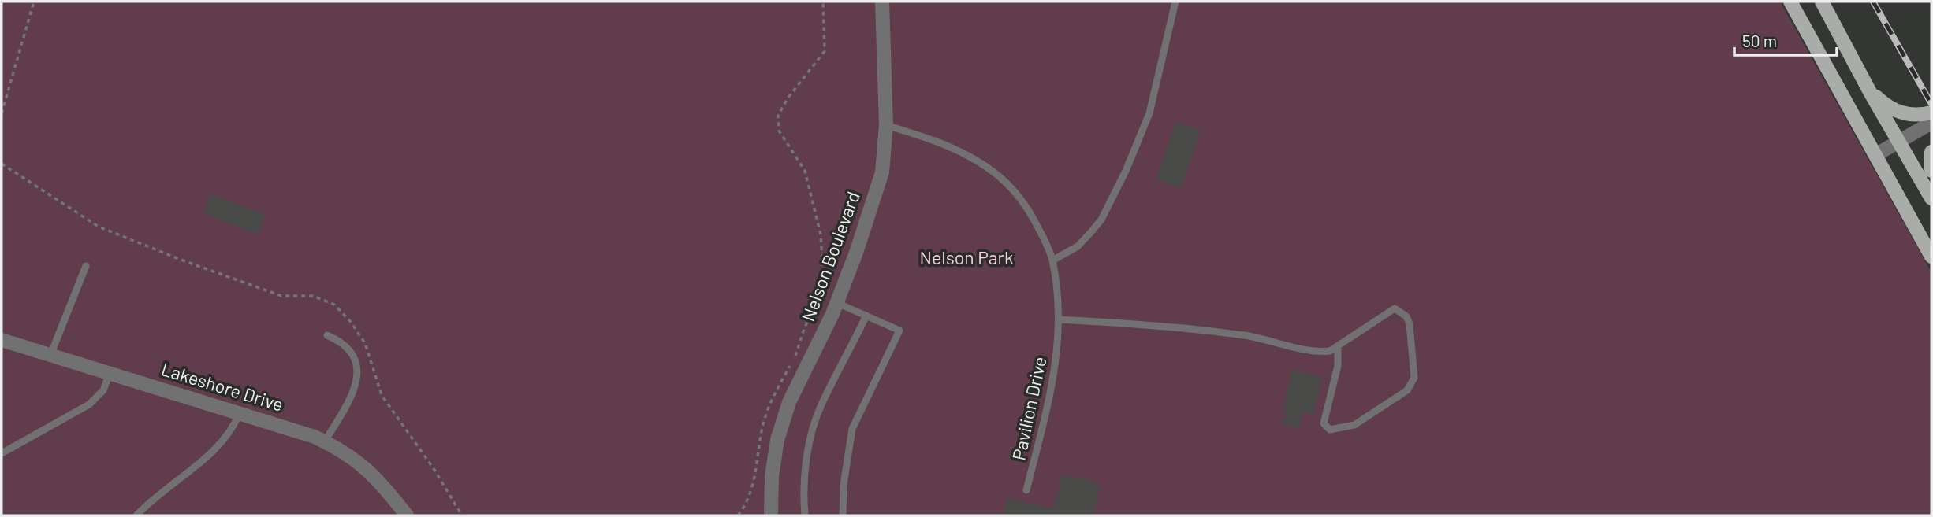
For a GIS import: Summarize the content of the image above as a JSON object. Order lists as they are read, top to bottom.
{
  "streets": {
    "street": ["Nelson Boulevard", "Lakeshore Drive"],
    "lane": ["Pavilion Drive"]
  },
  "crossings": [
    ["Nelson Boulevard", "Pavilion Drive"]
  ],
  "parks": ["Nelson Park"],
  "scale_bar": "50 m"
}
